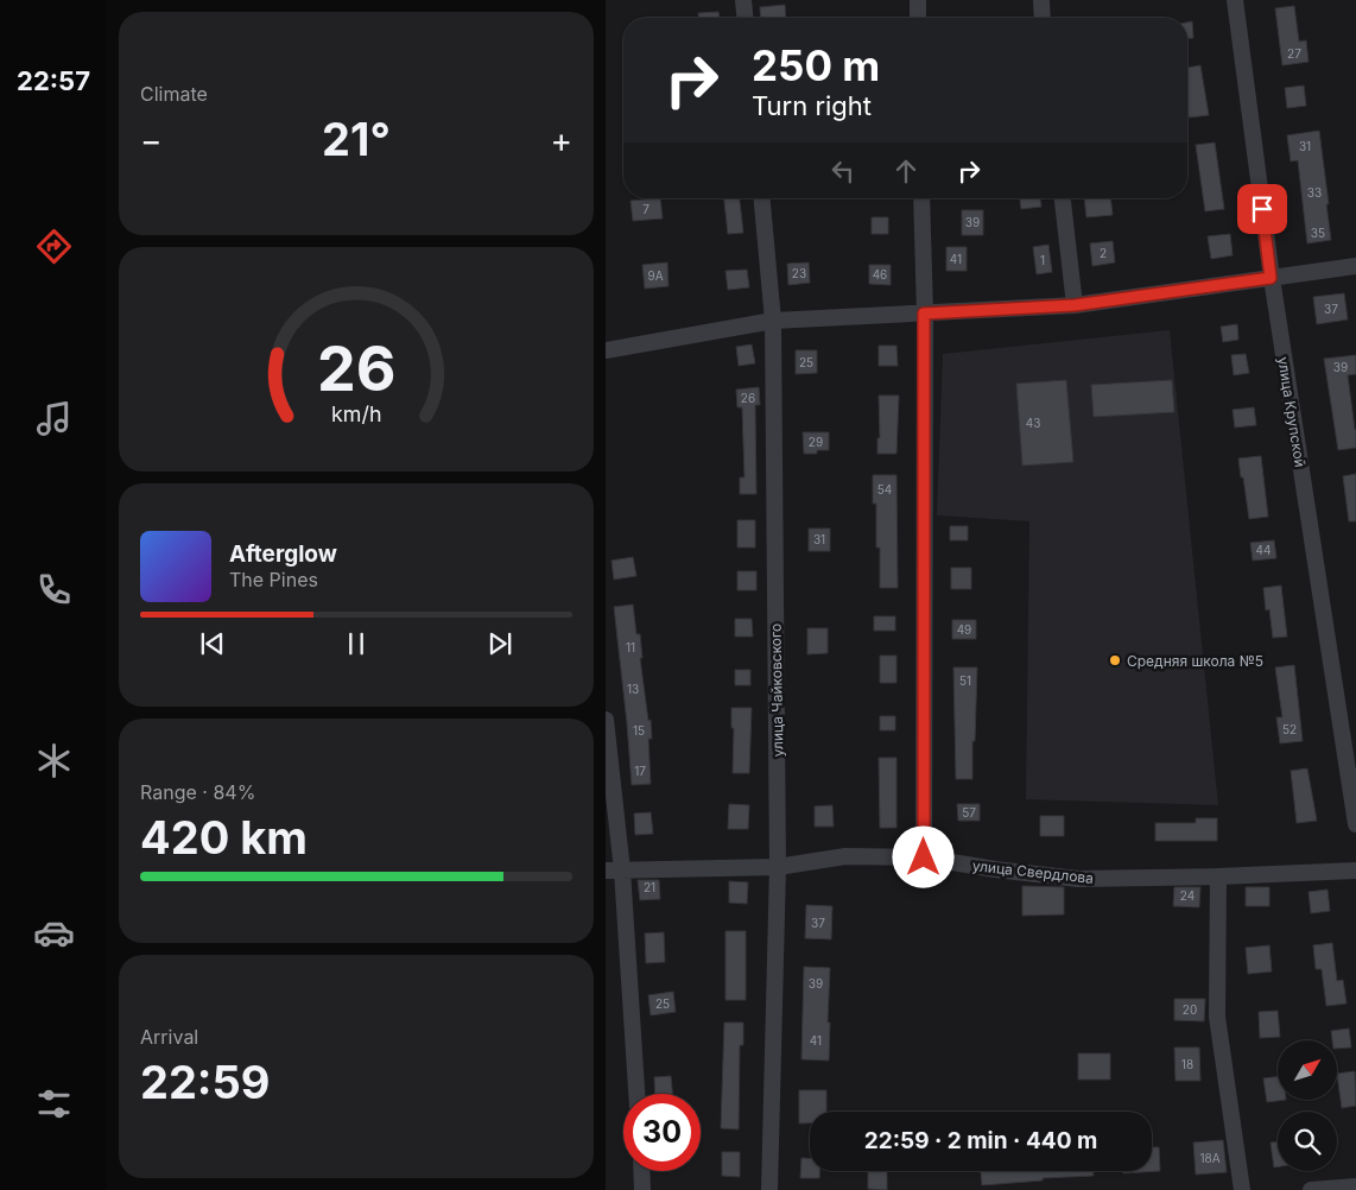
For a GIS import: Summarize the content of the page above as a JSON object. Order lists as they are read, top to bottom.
{
  "streets": {
    "street": ["улица Крупской", "улица Чайковского", "улица Свердлова"]
  },
  "crossings": [
    ["улица Чайковского", "улица Свердлова"]
  ],
  "places": ["Средняя школа №5"],
  "house_numbers": [
    "27",
    "31",
    "33",
    "7",
    "39",
    "35",
    "2",
    "41",
    "1",
    "23",
    "46",
    "9А",
    "37",
    "25",
    "39",
    "26",
    "43",
    "29",
    "54",
    "31",
    "44",
    "49",
    "11",
    "51",
    "13",
    "52",
    "15",
    "17",
    "57",
    "21",
    "24",
    "37",
    "39",
    "25",
    "20",
    "41",
    "18",
    "18А"
  ],
  "north": "top right",
  "page": {
    "tabs": "22:57",
    "tile": [
      "Climate",
      ["Range · 84%", "420 km"],
      ["Arrival", "22:59"]
    ],
    "turn": ["250 m", "Turn right"],
    "heat": ["−", "21°", "+"],
    "song": ["Afterglow", "The Pines"],
    "limit": "30",
    "trip": "22:59 · 2 min · 440 m",
    "gauge": ["26", "km/h"]
  }
}
